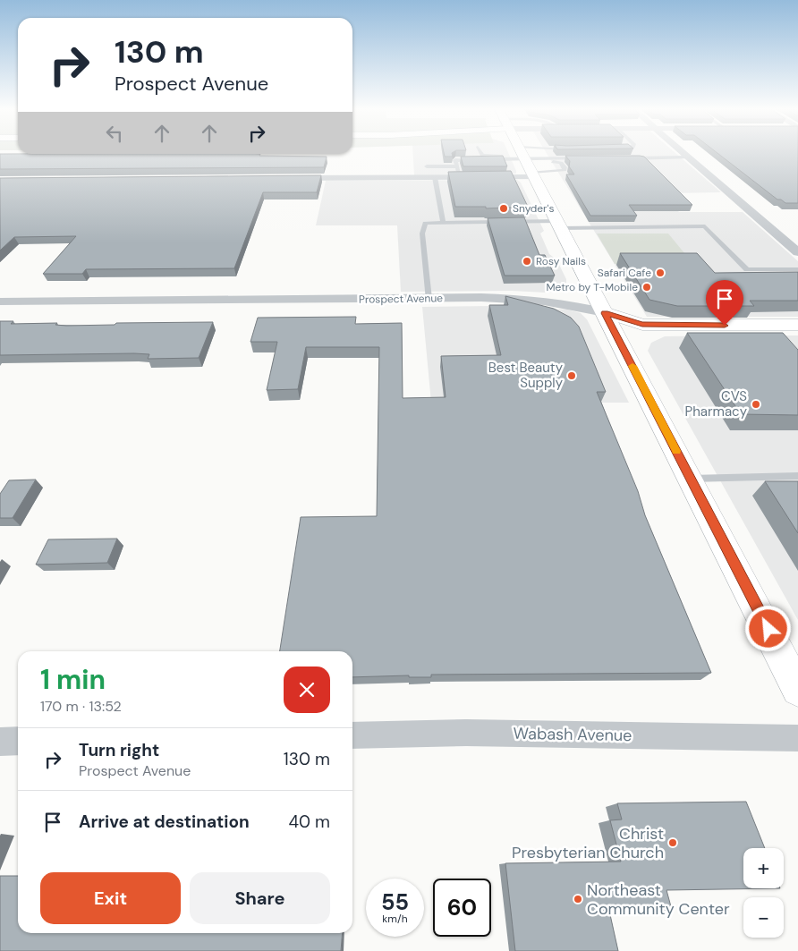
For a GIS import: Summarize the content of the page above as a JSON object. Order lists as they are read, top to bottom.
{
  "streets": {
    "main road": ["Prospect Avenue"],
    "street": ["Wabash Avenue"]
  },
  "places": [
    "Snyder's",
    "Rosy Nails",
    "Safari Cafe",
    "Metro by T-Mobile",
    "Best Beauty Supply",
    "CVS Pharmacy",
    "Christ Presbyterian Church",
    "Northeast Community Center"
  ],
  "page": {
    "turn": ["130 m", "Prospect Avenue"],
    "heading": ["1 min", "170 m · 13:52"],
    "list": [
      {
        "name": "Turn right",
        "note": "Prospect Avenue",
        "value": "130 m"
      },
      {
        "name": "Arrive at destination",
        "value": "40 m"
      }
    ],
    "map_buttons": ["+", "−"],
    "buttons": ["Exit", "Share"],
    "speed": "55 km/h",
    "limit": "60"
  }
}
